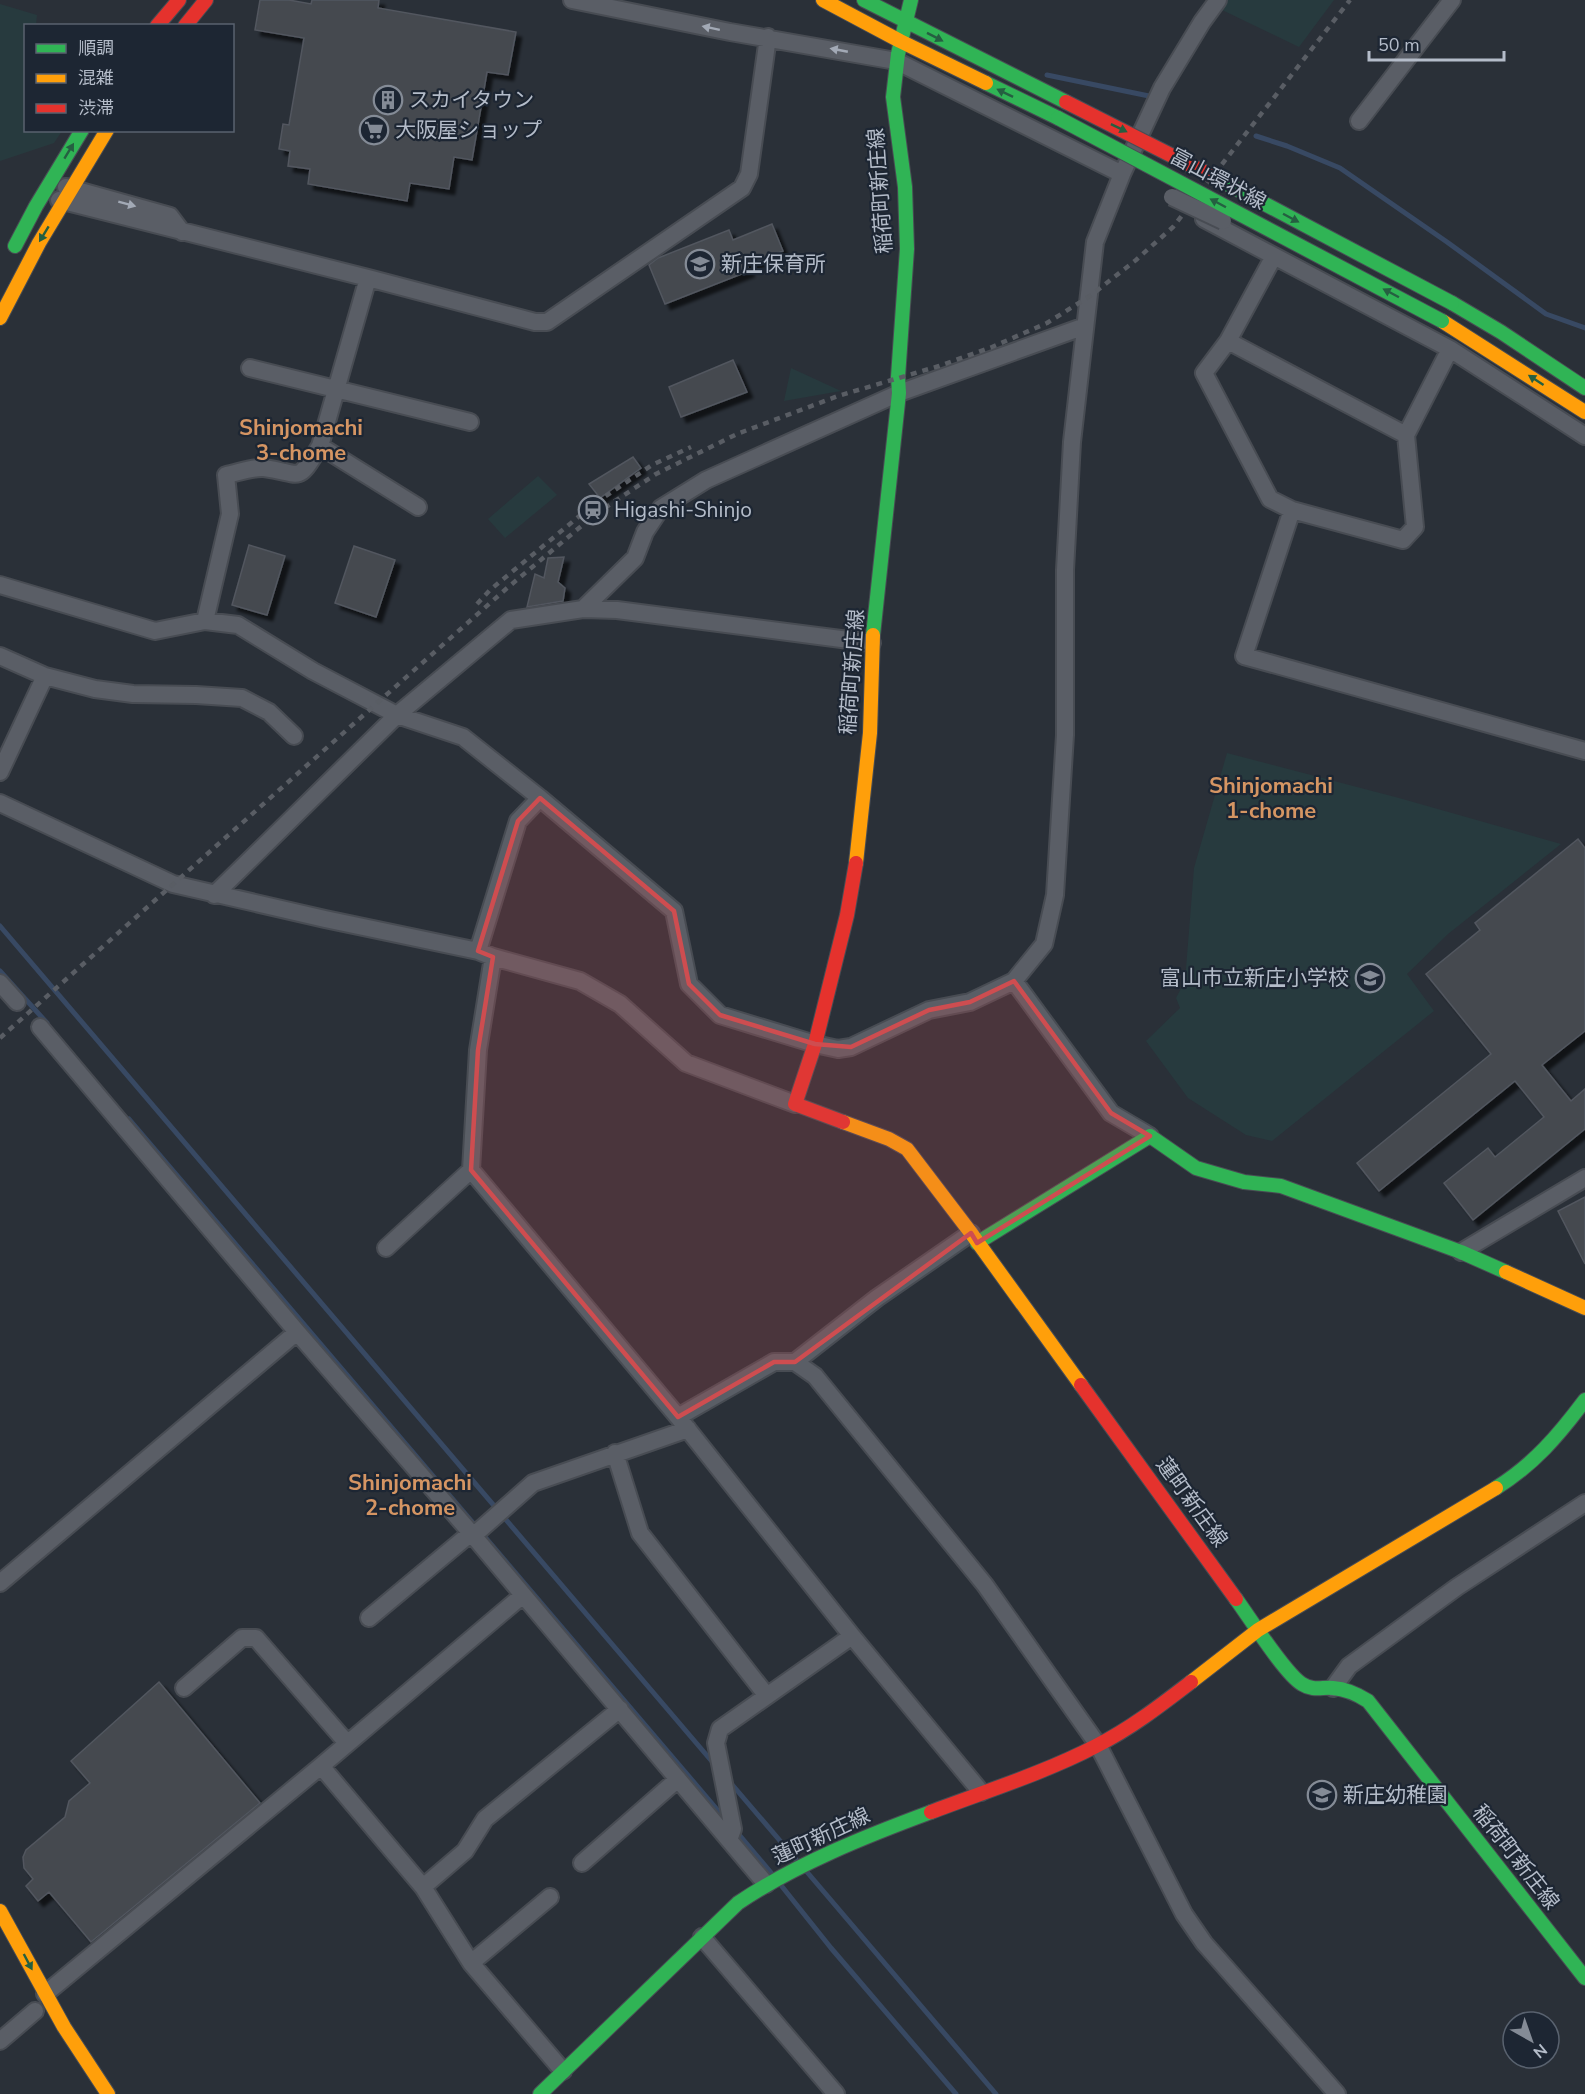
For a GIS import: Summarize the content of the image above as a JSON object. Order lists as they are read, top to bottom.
{
  "streets": {
    "main road": ["富山環状線", "稲荷町新庄線", "蓮町新庄線"]
  },
  "crossings": [
    ["富山環状線", "稲荷町新庄線"],
    ["稲荷町新庄線", "蓮町新庄線"]
  ],
  "districts": ["Shinjomachi 3-chome", "Shinjomachi 1-chome", "Shinjomachi 2-chome"],
  "places": {
    "building": ["スカイタウン"],
    "supermarket": ["大阪屋ショップ"],
    "school or university": ["新庄保育所", "富山市立新庄小学校", "新庄幼稚園"],
    "station": ["Higashi-Shinjo"]
  },
  "legend": ["順調", "混雑", "渋滞"],
  "scale_bar": "50 m",
  "north": "bottom right"
}
